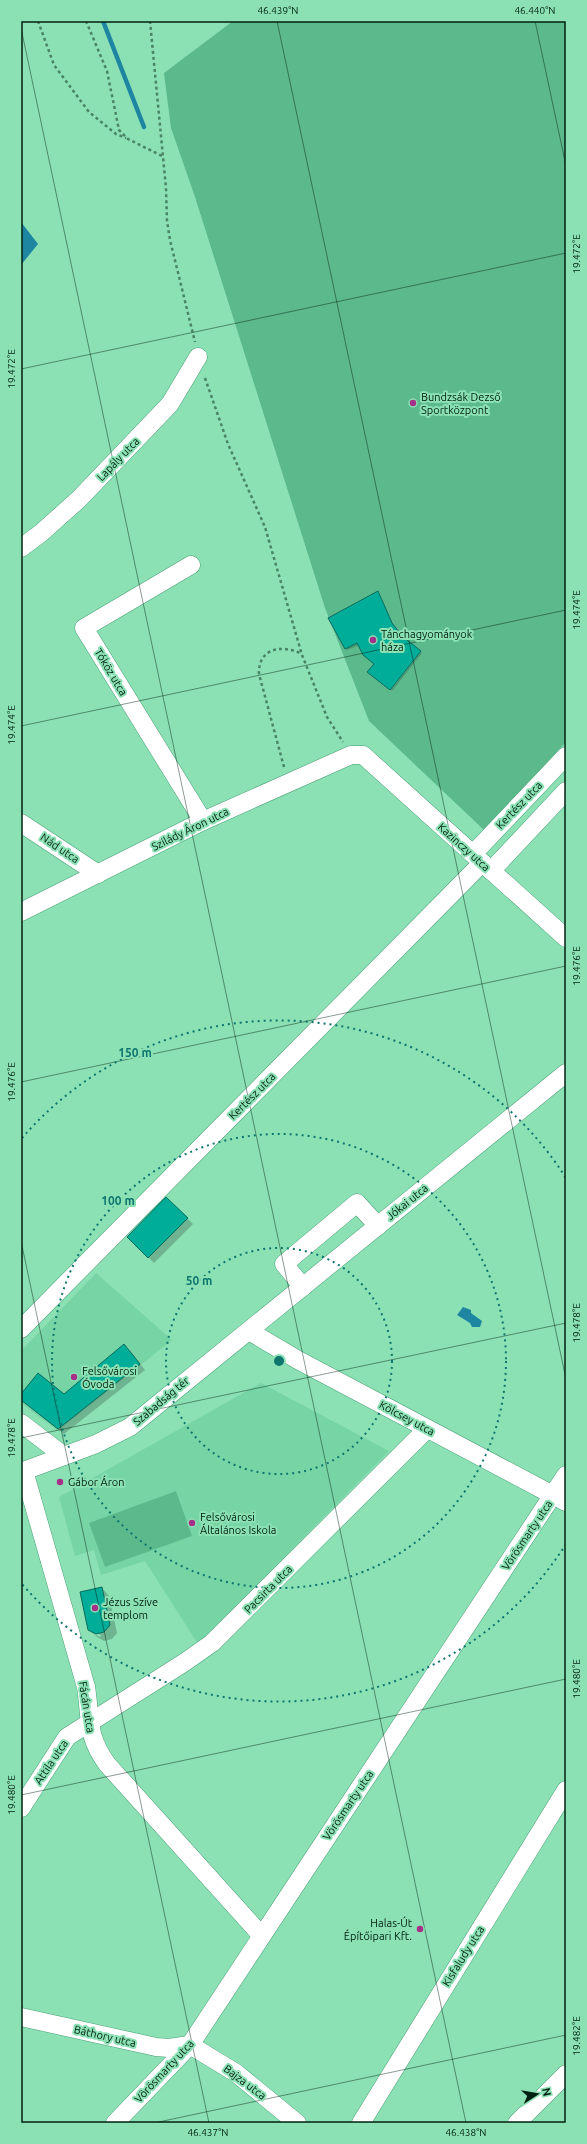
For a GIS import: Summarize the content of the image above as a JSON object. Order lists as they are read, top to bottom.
{
  "streets": {
    "street": [
      "Lapály utca",
      "Tóköz utca",
      "Kertész utca",
      "Szilády Áron utca",
      "Kazinczy utca",
      "Nád utca",
      "Jókai utca",
      "Szabadság tér",
      "Kölcsey utca",
      "Vörösmarty utca",
      "Pacsirta utca",
      "Fácán utca",
      "Attila utca",
      "Kisfaludy utca",
      "Báthory utca",
      "Bajza utca"
    ]
  },
  "crossings": [
    ["Tóköz utca", "Szilády Áron utca"],
    ["Kertész utca", "Kazinczy utca"],
    ["Szilády Áron utca", "Kazinczy utca"],
    ["Szilády Áron utca", "Nád utca"],
    ["Jókai utca", "Szabadság tér"],
    ["Jókai utca", "Kölcsey utca"],
    ["Szabadság tér", "Kölcsey utca"],
    ["Szabadság tér", "Fácán utca"],
    ["Kölcsey utca", "Vörösmarty utca"],
    ["Kölcsey utca", "Pacsirta utca"],
    ["Vörösmarty utca", "Fácán utca"],
    ["Vörösmarty utca", "Báthory utca"],
    ["Vörösmarty utca", "Bajza utca"],
    ["Pacsirta utca", "Fácán utca"],
    ["Pacsirta utca", "Attila utca"],
    ["Fácán utca", "Attila utca"],
    ["Báthory utca", "Bajza utca"]
  ],
  "places": [
    "Bundzsák Dezső Sportközpont",
    "Tánchagyományok háza",
    "Felsővárosi Óvoda",
    "Gábor Áron",
    "Felsővárosi Általános Iskola",
    "Jézus Szíve templom",
    "Halas-Út Építőipari Kft."
  ],
  "north": "right",
  "coordinates": [
    "46.439°N",
    "46.440°N",
    "19.472°E",
    "19.474°E",
    "19.476°E",
    "19.478°E",
    "19.480°E",
    "19.482°E",
    "46.437°N",
    "46.438°N"
  ],
  "rings": ["150 m", "100 m", "50 m"]
}
